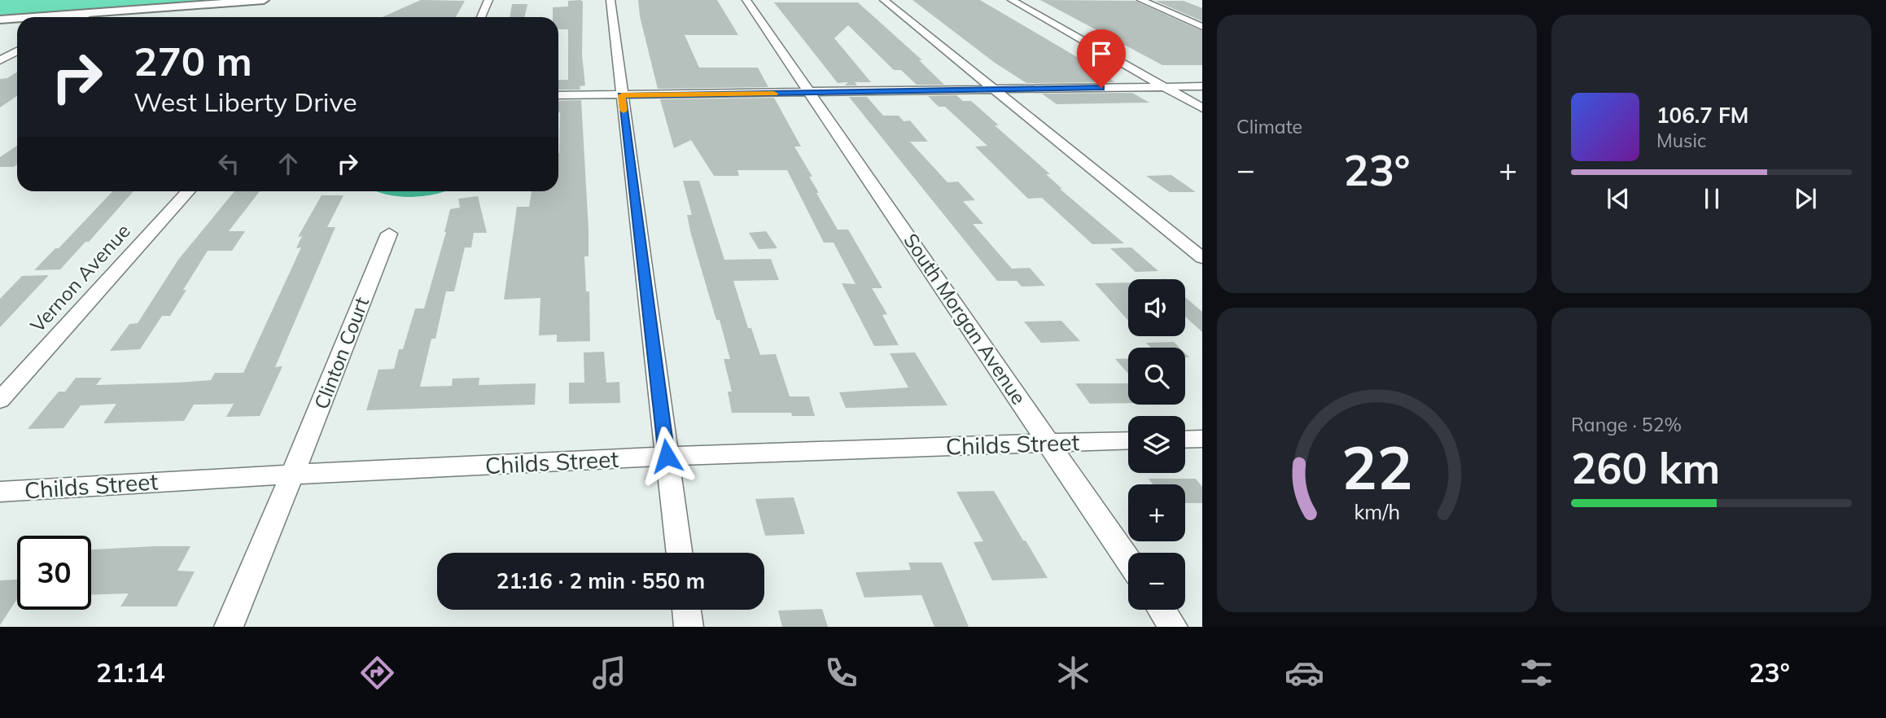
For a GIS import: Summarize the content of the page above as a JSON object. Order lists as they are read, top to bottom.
{
  "streets": {
    "street": [
      "Vernon Avenue",
      "South Morgan Avenue",
      "Clinton Court",
      "Childs Street"
    ]
  },
  "crossings": [
    ["South Morgan Avenue", "Childs Street"],
    ["Clinton Court", "Childs Street"]
  ],
  "page": {
    "tile": [
      "Climate",
      ["Range · 52%", "260 km"]
    ],
    "turn": ["270 m", "West Liberty Drive"],
    "song": ["106.7 FM", "Music"],
    "heat": ["−", "23°", "+"],
    "map_buttons": ["+", "−"],
    "limit": "30",
    "trip": "21:16 · 2 min · 550 m",
    "tabs": ["21:14", "23°"],
    "gauge": ["22", "km/h"]
  }
}
